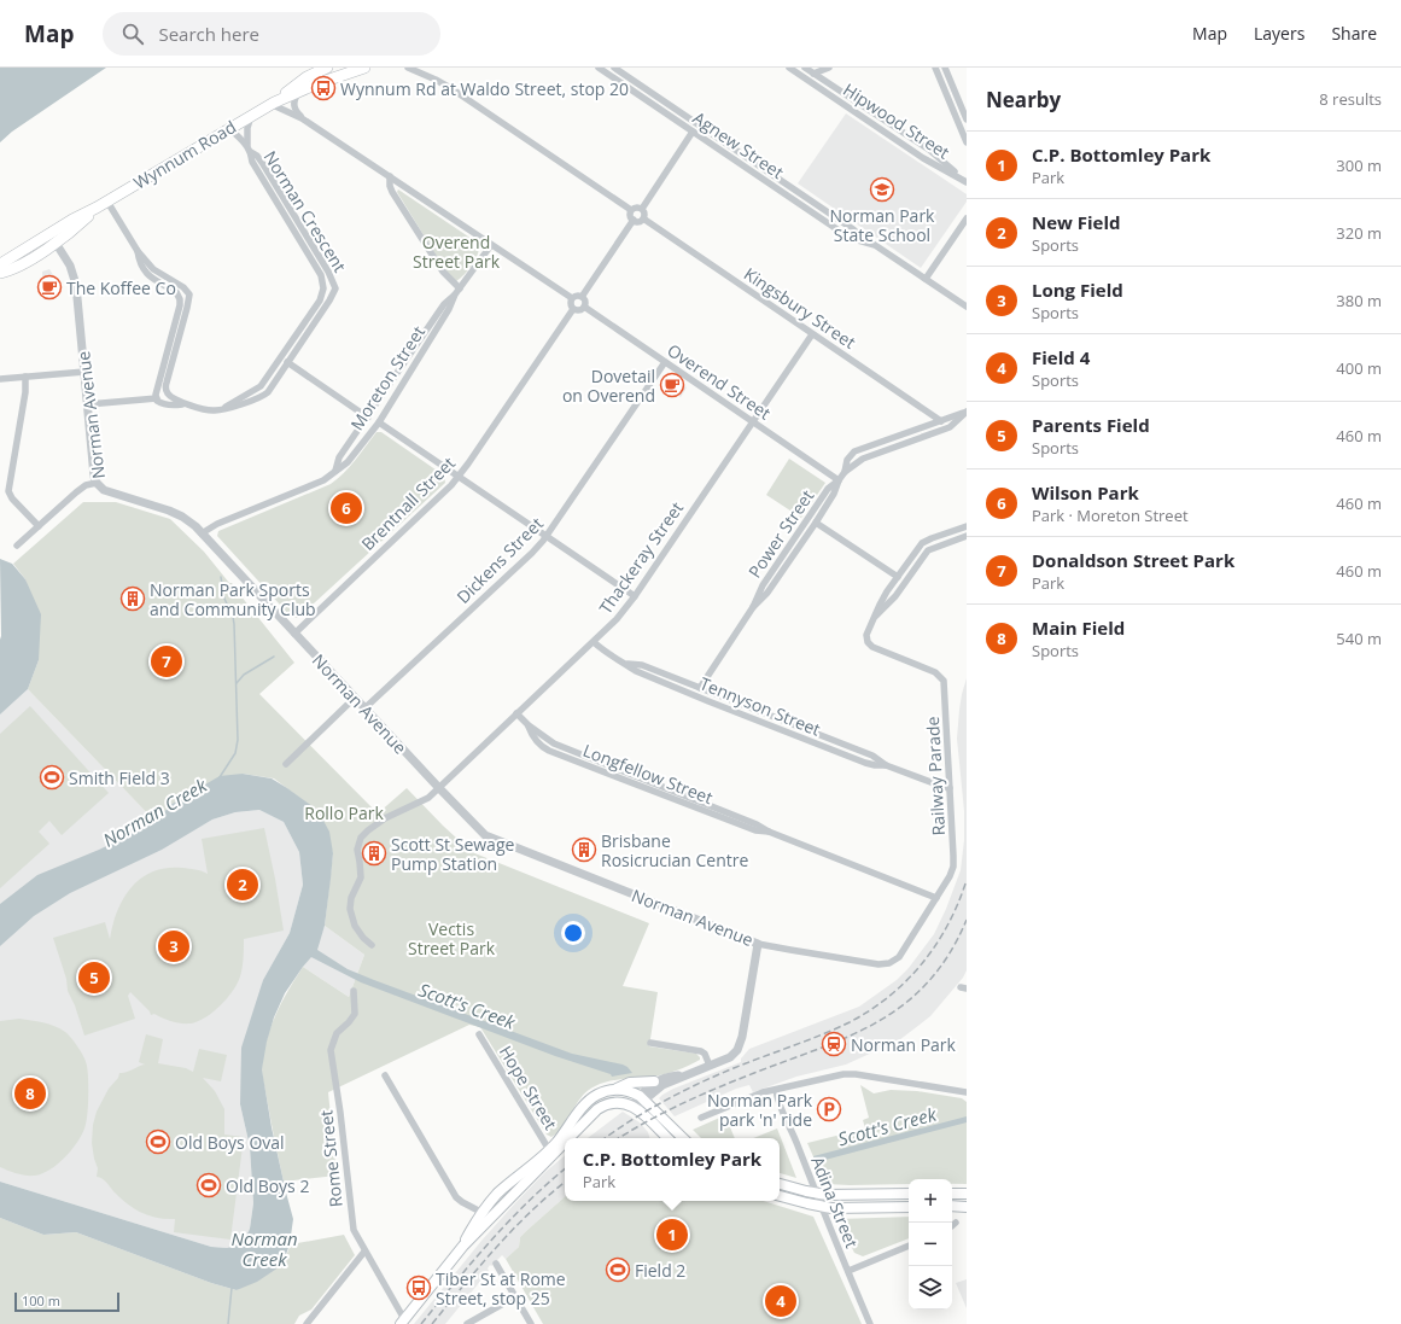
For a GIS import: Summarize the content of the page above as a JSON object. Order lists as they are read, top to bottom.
{
  "streets": {
    "main road": ["Wynnum Road"],
    "street": [
      "Hipwood Street",
      "Agnew Street",
      "Norman Crescent",
      "Kingsbury Street",
      "Moreton Street",
      "Overend Street",
      "Norman Avenue",
      "Brentnall Street",
      "Power Street",
      "Thackeray Street",
      "Dickens Street",
      "Tennyson Street",
      "Longfellow Street",
      "Railway Parade",
      "Hope Street",
      "Rome Street",
      "Adina Street"
    ]
  },
  "crossings": [
    ["Wynnum Road", "Norman Crescent"],
    ["Wynnum Road", "Norman Avenue"],
    ["Norman Crescent", "Norman Avenue"],
    ["Kingsbury Street", "Power Street"],
    ["Kingsbury Street", "Thackeray Street"],
    ["Moreton Street", "Norman Avenue"],
    ["Overend Street", "Brentnall Street"],
    ["Overend Street", "Power Street"],
    ["Overend Street", "Thackeray Street"],
    ["Overend Street", "Dickens Street"],
    ["Norman Avenue", "Brentnall Street"],
    ["Norman Avenue", "Thackeray Street"],
    ["Norman Avenue", "Dickens Street"],
    ["Norman Avenue", "Railway Parade"],
    ["Power Street", "Tennyson Street"],
    ["Thackeray Street", "Tennyson Street"],
    ["Thackeray Street", "Longfellow Street"],
    ["Tennyson Street", "Railway Parade"],
    ["Longfellow Street", "Railway Parade"]
  ],
  "water": ["Norman Creek", "Scott's Creek"],
  "parks": ["Overend Street Park", "Rollo Park", "Vectis Street Park"],
  "places": {
    "bus stop": ["Wynnum Rd at Waldo Street, stop 20", "Tiber St at Rome Street, stop 25"],
    "school or university": ["Norman Park State School"],
    "cafe": ["The Koffee Co", "Dovetail on Overend"],
    "building": ["Norman Park Sports and Community Club", "Brisbane Rosicrucian Centre", "Scott St Sewage Pump Station"],
    "sports": [
      "Smith Field 3",
      "Old Boys Oval",
      "Old Boys 2",
      "Field 2"
    ],
    "station": ["Norman Park"],
    "parking": ["Norman Park park 'n' ride"]
  },
  "scale_bar": "100 m",
  "page": {
    "header": "Map",
    "search": "Search here",
    "nav": ["Map", "Layers", "Share"],
    "heading": ["Nearby", "8 results"],
    "list": [
      {
        "mark": "1",
        "name": "C.P. Bottomley Park",
        "note": "Park",
        "value": "300 m"
      },
      {
        "mark": "2",
        "name": "New Field",
        "note": "Sports",
        "value": "320 m"
      },
      {
        "mark": "3",
        "name": "Long Field",
        "note": "Sports",
        "value": "380 m"
      },
      {
        "mark": "4",
        "name": "Field 4",
        "note": "Sports",
        "value": "400 m"
      },
      {
        "mark": "5",
        "name": "Parents Field",
        "note": "Sports",
        "value": "460 m"
      },
      {
        "mark": "6",
        "name": "Wilson Park",
        "note": "Park · Moreton Street",
        "value": "460 m"
      },
      {
        "mark": "7",
        "name": "Donaldson Street Park",
        "note": "Park",
        "value": "460 m"
      },
      {
        "mark": "8",
        "name": "Main Field",
        "note": "Sports",
        "value": "540 m"
      }
    ],
    "pins": [
      "6",
      "7",
      "2",
      "3",
      "5",
      "8",
      "1",
      "4"
    ],
    "popup": ["C.P. Bottomley Park", "Park"],
    "map_buttons": ["+", "−"],
    "scale": "100 m"
  }
}
